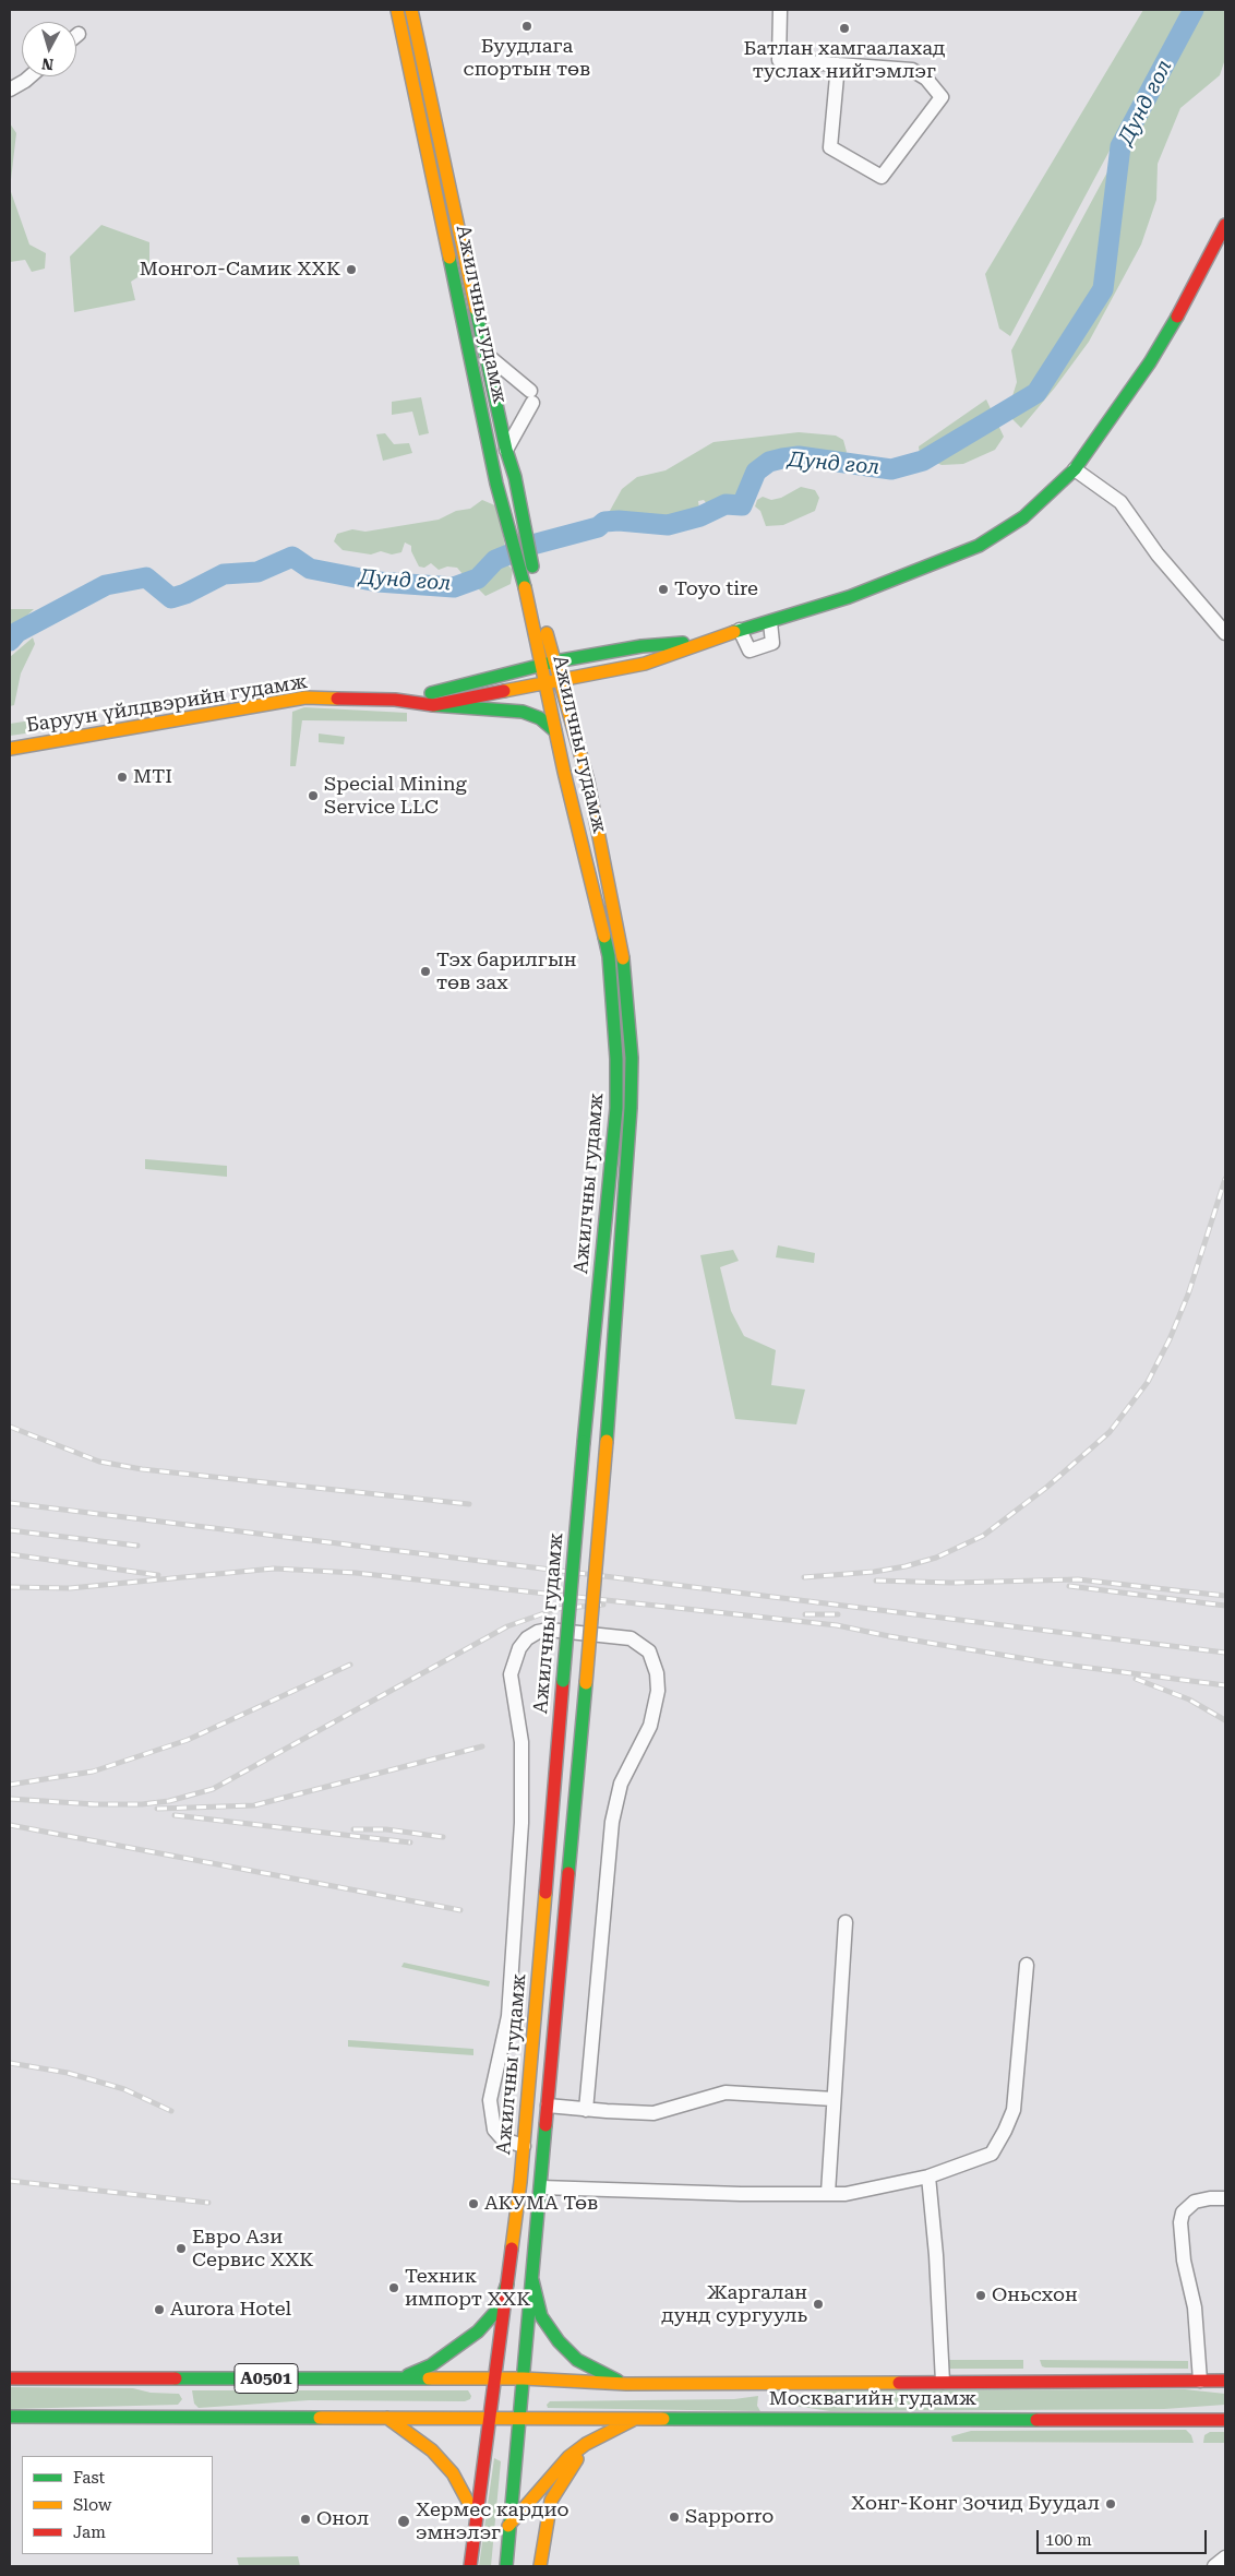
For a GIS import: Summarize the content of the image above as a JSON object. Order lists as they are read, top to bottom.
{
  "streets": {
    "main road": [
      "Ажилчны гудамж",
      "Баруун үйлдвэрийн гудамж",
      "A0501",
      "Москвагийн гудамж"
    ]
  },
  "crossings": [
    ["Ажилчны гудамж", "Баруун үйлдвэрийн гудамж"],
    ["Ажилчны гудамж", "A0501"],
    ["Ажилчны гудамж", "Москвагийн гудамж"],
    ["A0501", "Москвагийн гудамж"]
  ],
  "water": ["Дунд гол"],
  "places": [
    "Буудлага спортын төв",
    "Батлан хамгаалахад туслах нийгэмлэг",
    "Монгол-Самик ХХК",
    "Toyo tire",
    "MTI",
    "Special Mining Service LLC",
    "Тэх барилгын төв зах",
    "АКУМА Төв",
    "Евро Ази Сервис ХХК",
    "Техник импорт ХХК",
    "Оньсхон",
    "Жаргалан дунд сургууль",
    "Aurora Hotel",
    "Хонг-Kонг 3очид Буудал",
    "Sapporro",
    "Онол",
    "Хермес кардио эмнэлэг"
  ],
  "legend": ["Fast", "Slow", "Jam"],
  "scale_bar": "100 m",
  "north": "bottom"
}
